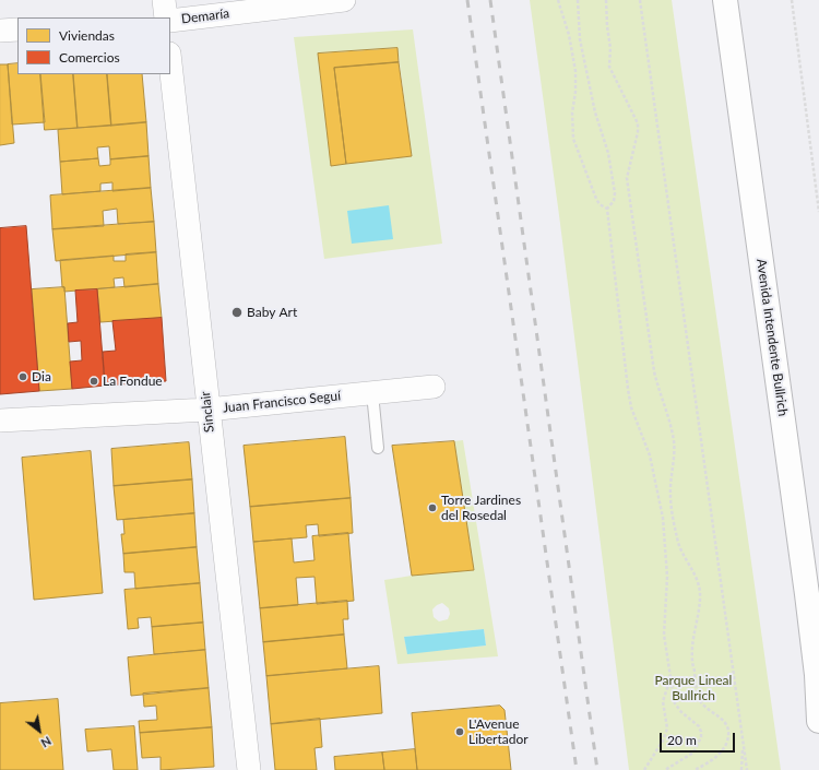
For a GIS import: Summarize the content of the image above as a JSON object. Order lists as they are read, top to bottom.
{
  "streets": {
    "main road": ["Avenida Intendente Bullrich"],
    "street": ["Demaría", "Juan Francisco Seguí", "Sinclair"]
  },
  "crossings": [
    ["Juan Francisco Seguí", "Sinclair"]
  ],
  "parks": ["Parque Lineal Bullrich"],
  "places": [
    "Baby Art",
    "Dia",
    "La Fondue",
    "Torre Jardines del Rosedal",
    "L'Avenue Libertador"
  ],
  "legend": ["Viviendas", "Comercios"],
  "scale_bar": "20 m",
  "north": "bottom right"
}
